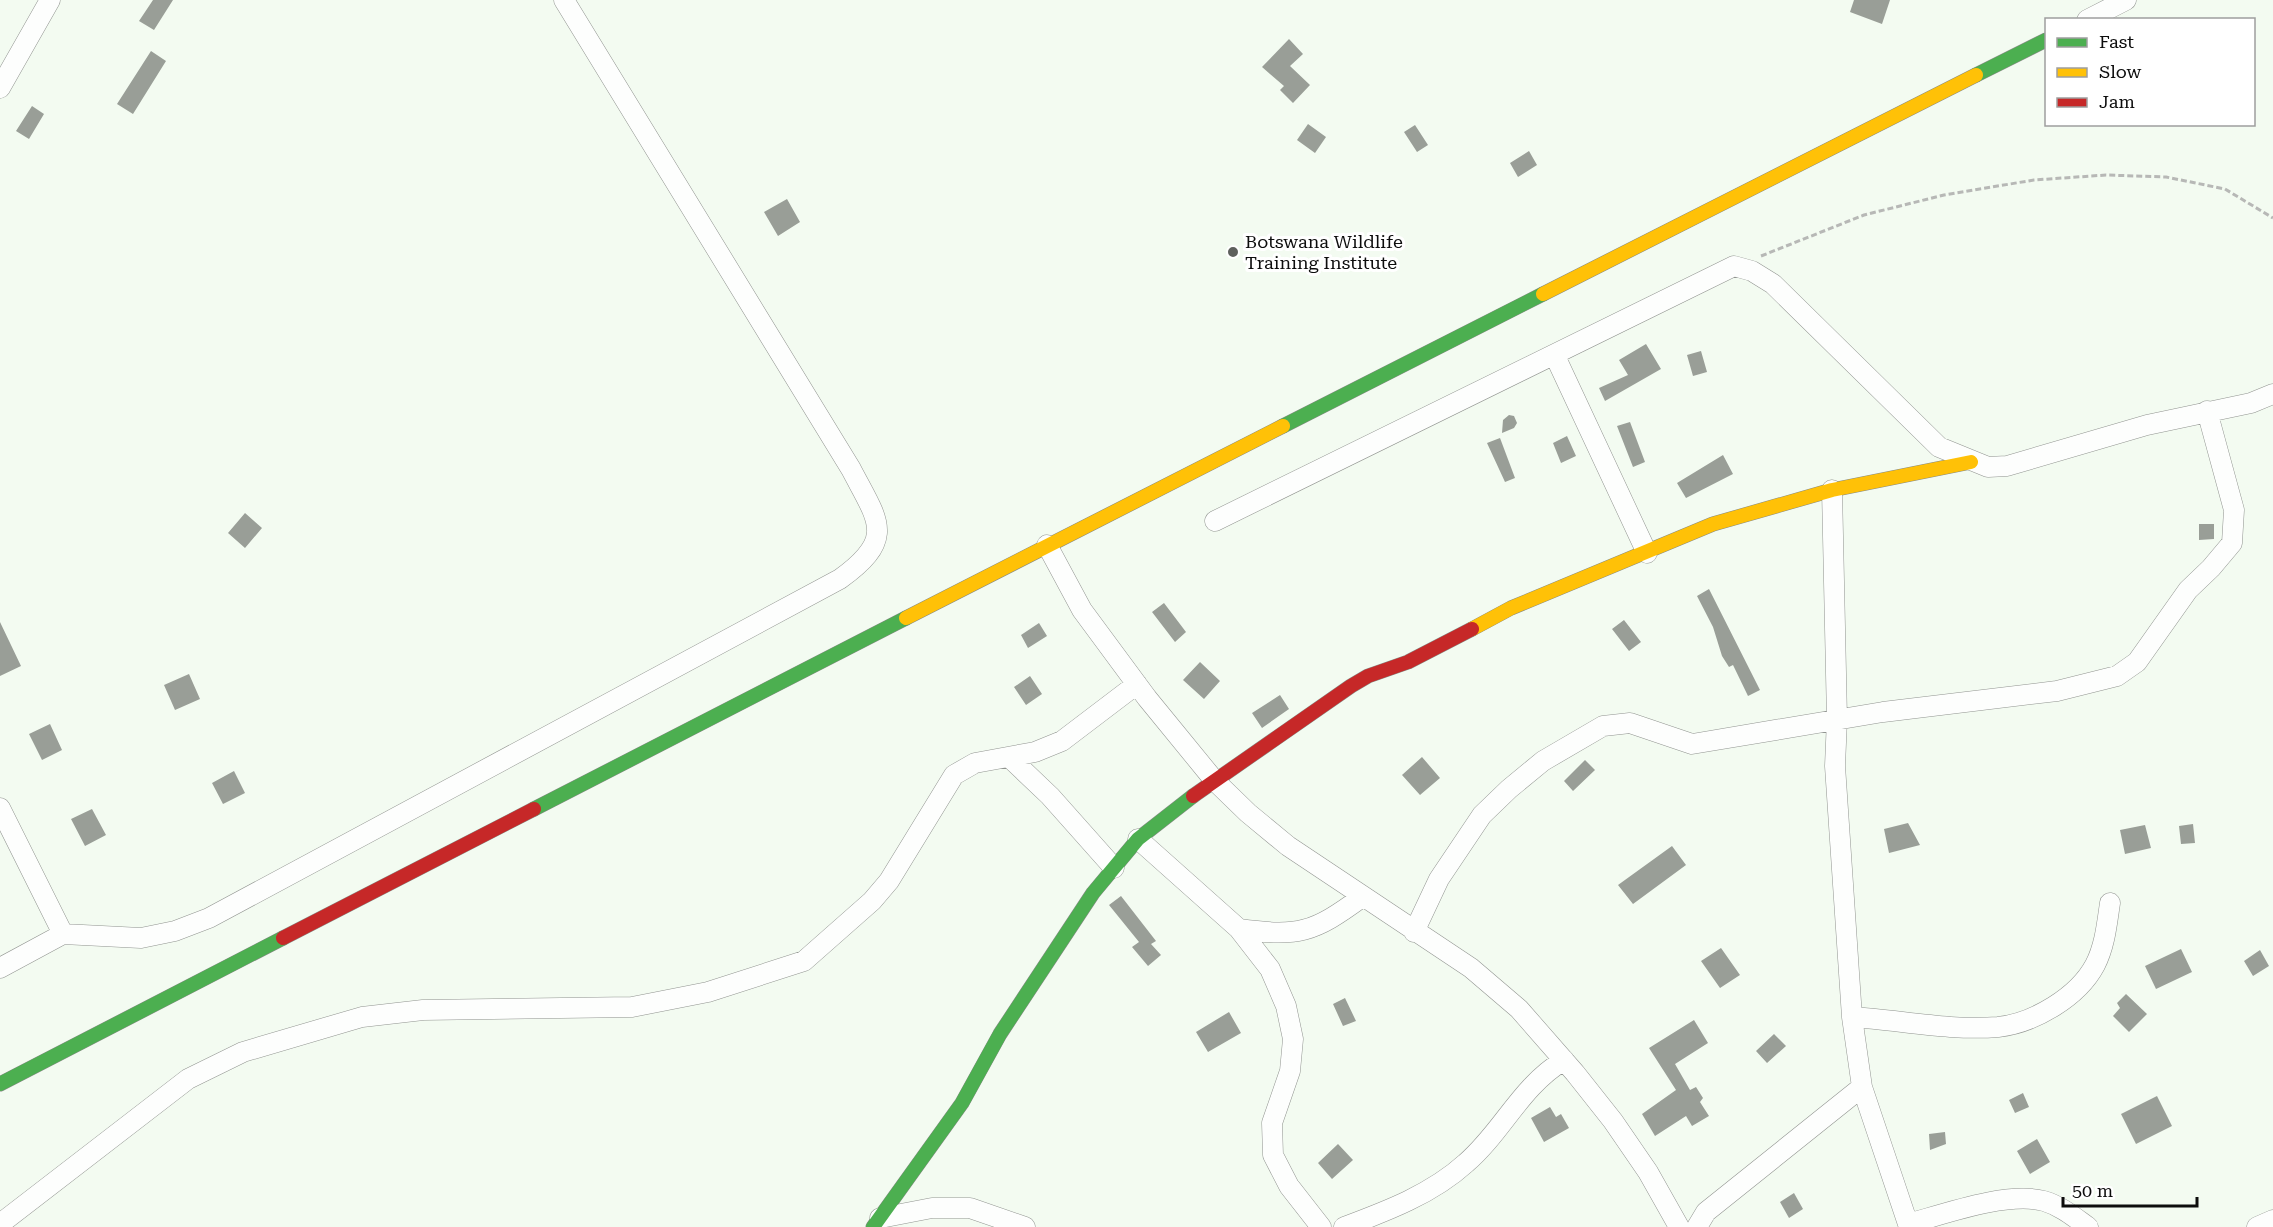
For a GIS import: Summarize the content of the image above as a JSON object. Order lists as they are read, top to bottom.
{
  "places": ["Botswana Wildlife Training Institute"],
  "legend": ["Fast", "Slow", "Jam"],
  "scale_bar": "50 m"
}
